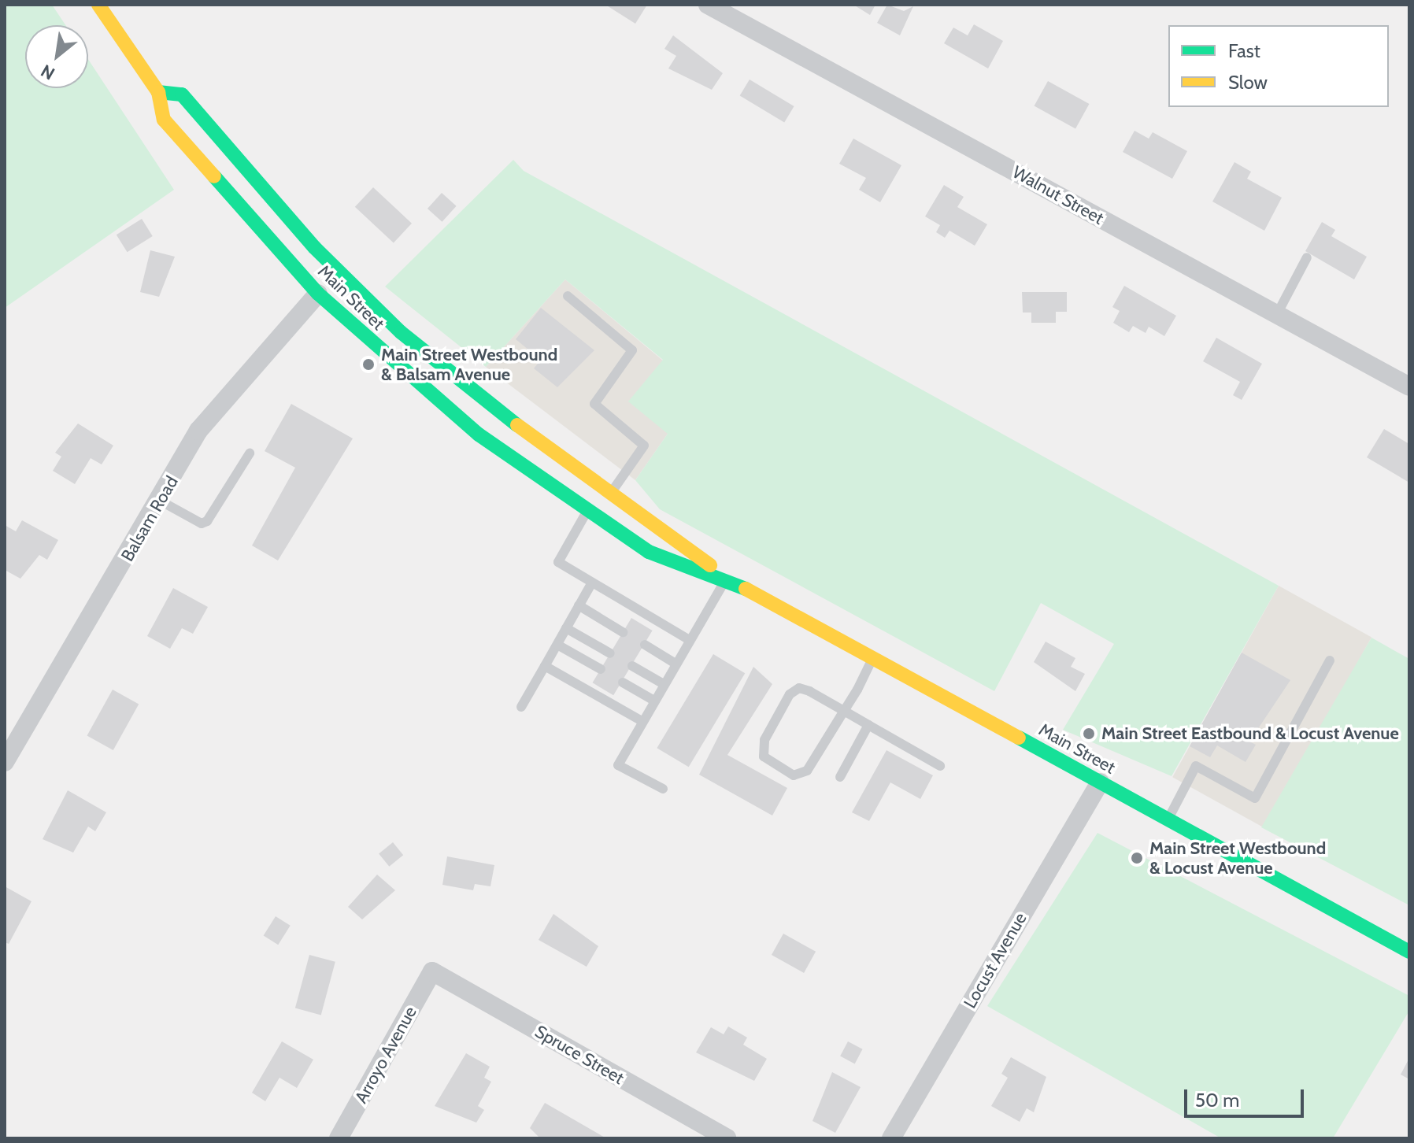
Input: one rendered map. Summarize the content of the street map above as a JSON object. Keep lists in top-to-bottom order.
{
  "streets": {
    "main road": ["Main Street"],
    "street": [
      "Walnut Street",
      "Balsam Road",
      "Locust Avenue",
      "Arroyo Avenue",
      "Spruce Street"
    ]
  },
  "crossings": [
    ["Main Street", "Balsam Road"],
    ["Main Street", "Locust Avenue"],
    ["Arroyo Avenue", "Spruce Street"]
  ],
  "places": ["Main Street Westbound & Balsam Avenue", "Main Street Eastbound & Locust Avenue", "Main Street Westbound & Locust Avenue"],
  "legend": ["Fast", "Slow"],
  "scale_bar": "50 m",
  "north": "bottom left"
}
